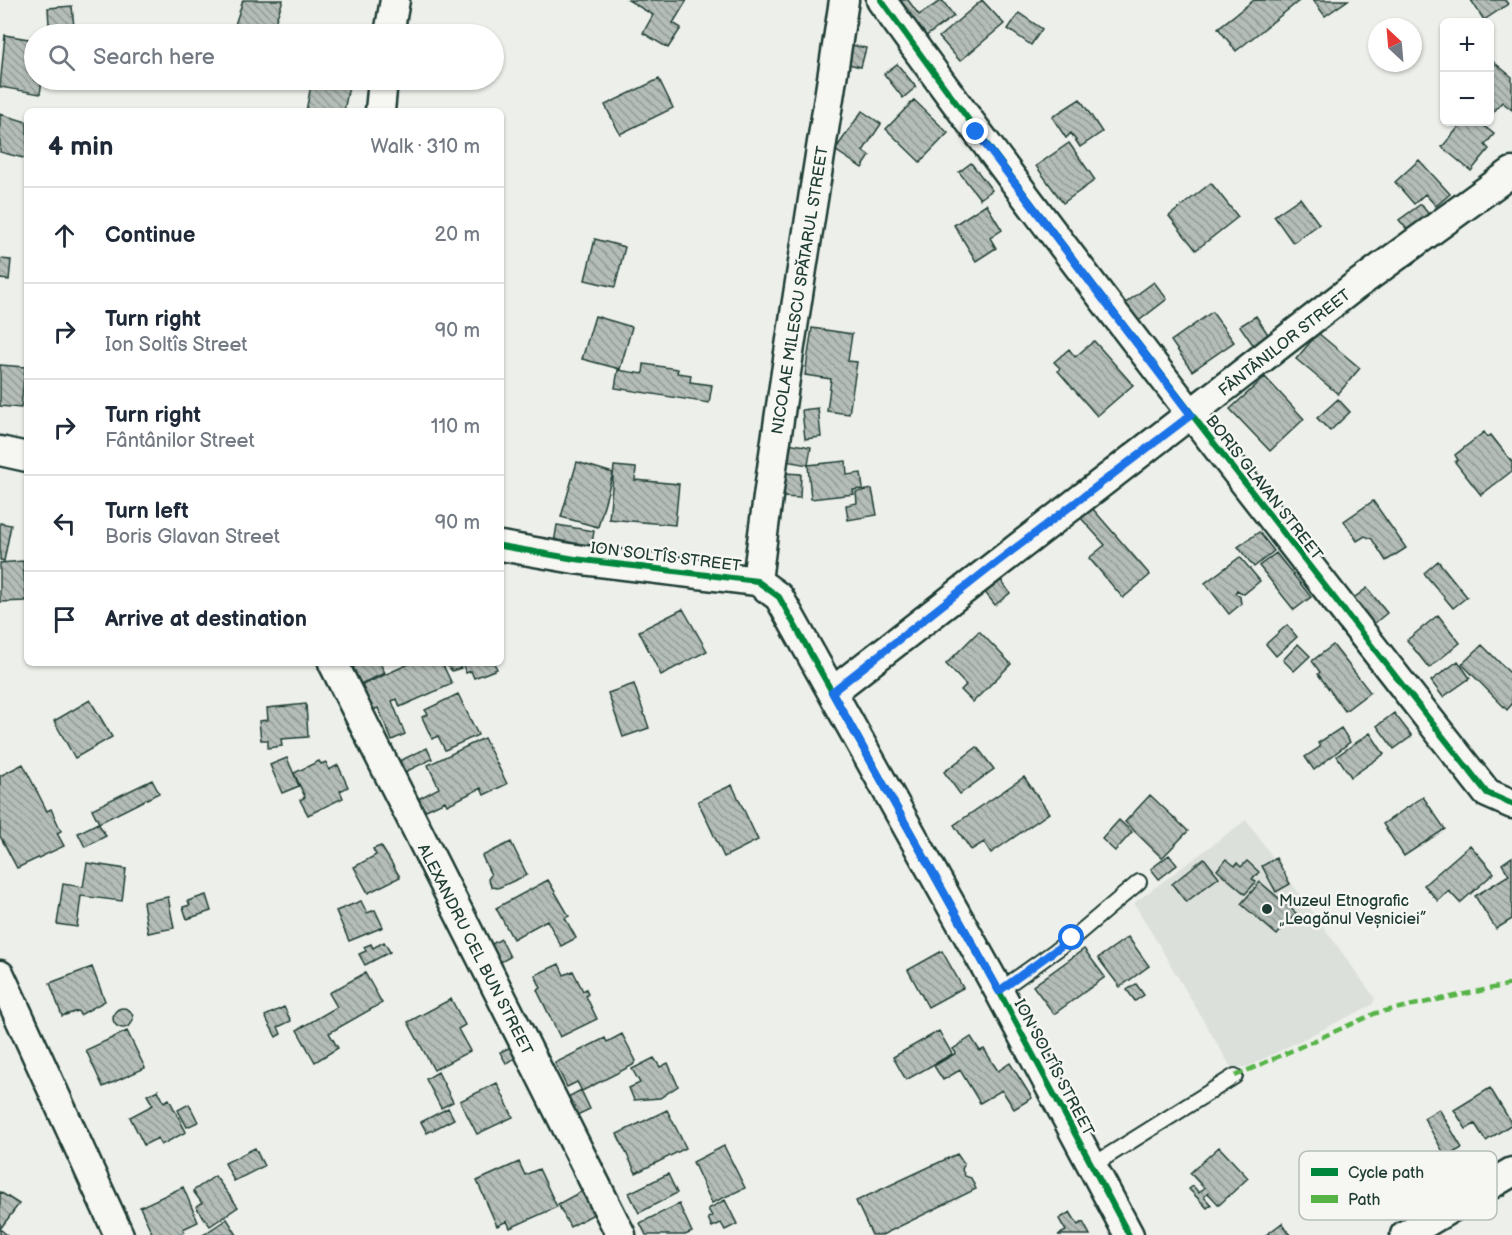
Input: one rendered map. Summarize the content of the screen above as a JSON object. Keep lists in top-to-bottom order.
{
  "streets": {
    "street": [
      "NICOLAE MILESCU SPĂTARUL STREET",
      "FÂNTÂNILOR STREET",
      "BORIS GLAVAN STREET",
      "ION SOLTÎS STREET",
      "ALEXANDRU CEL BUN STREET"
    ]
  },
  "crossings": [
    ["NICOLAE MILESCU SPĂTARUL STREET", "ION SOLTÎS STREET"],
    ["FÂNTÂNILOR STREET", "BORIS GLAVAN STREET"],
    ["FÂNTÂNILOR STREET", "ION SOLTÎS STREET"]
  ],
  "places": ["Muzeul Etnografic „Leagănul Veșniciei”"],
  "legend": ["Cycle path", "Path"],
  "north": "top left",
  "page": {
    "map_buttons": ["+", "−"],
    "search": "Search here",
    "heading": ["4 min", "Walk · 310 m"],
    "list": [
      ["Continue", "20 m"],
      ["Turn right", "Ion Soltîs Street", "90 m"],
      ["Turn right", "Fântânilor Street", "110 m"],
      ["Turn left", "Boris Glavan Street", "90 m"],
      "Arrive at destination"
    ]
  }
}
